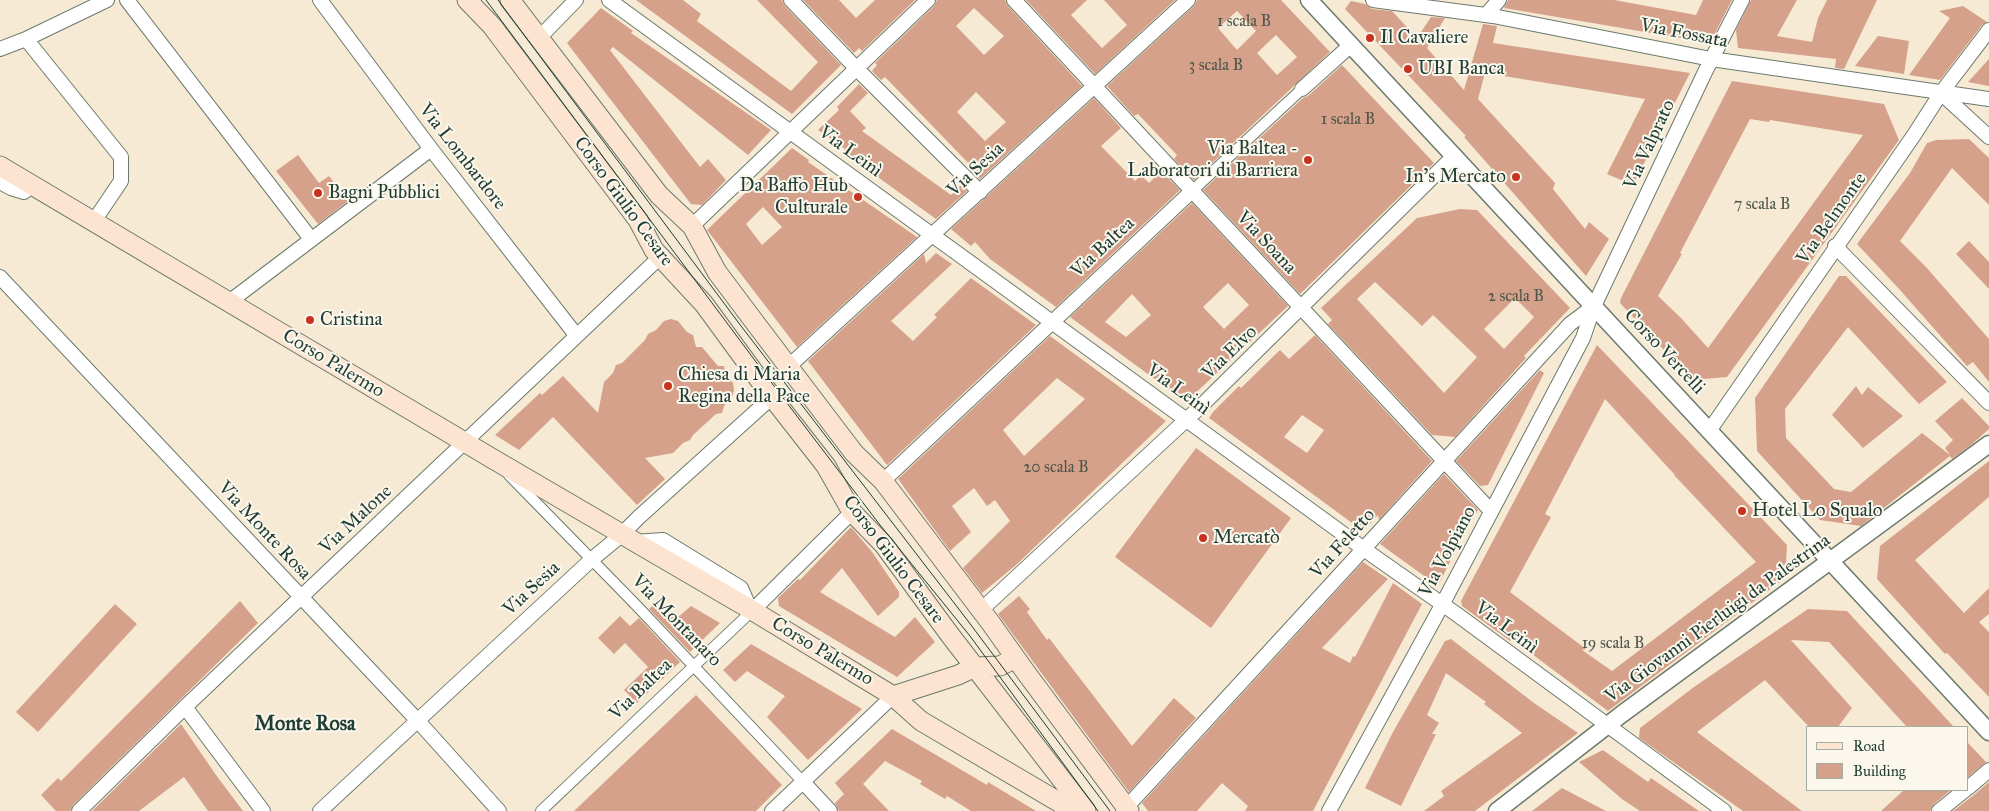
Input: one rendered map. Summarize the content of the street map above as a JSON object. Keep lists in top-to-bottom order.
{
  "streets": {
    "main road": ["Corso Giulio Cesare", "Corso Palermo"],
    "street": [
      "Via Fossata",
      "Via Valprato",
      "Via Leinì",
      "Via Lombardore",
      "Via Sesia",
      "Via Belmonte",
      "Via Soana",
      "Via Baltea",
      "Corso Vercelli",
      "Via Elvo",
      "Via Malone",
      "Via Monte Rosa",
      "Via Feletto",
      "Via Volpiano",
      "Via Giovanni Pierluigi da Palestrina",
      "Via Montanaro"
    ]
  },
  "crossings": [
    ["Via Fossata", "Via Valprato"],
    ["Via Fossata", "Via Belmonte"],
    ["Via Valprato", "Corso Vercelli"],
    ["Via Valprato", "Via Feletto"],
    ["Via Valprato", "Via Volpiano"],
    ["Via Leinì", "Via Sesia"],
    ["Via Leinì", "Via Baltea"],
    ["Via Leinì", "Via Elvo"],
    ["Via Leinì", "Via Feletto"],
    ["Via Leinì", "Via Volpiano"],
    ["Via Leinì", "Via Giovanni Pierluigi da Palestrina"],
    ["Via Lombardore", "Via Malone"],
    ["Via Sesia", "Corso Giulio Cesare"],
    ["Via Sesia", "Via Soana"],
    ["Via Sesia", "Corso Palermo"],
    ["Via Sesia", "Via Monte Rosa"],
    ["Via Sesia", "Via Montanaro"],
    ["Corso Giulio Cesare", "Via Baltea"],
    ["Corso Giulio Cesare", "Via Elvo"],
    ["Corso Giulio Cesare", "Via Malone"],
    ["Corso Giulio Cesare", "Via Feletto"],
    ["Via Belmonte", "Corso Vercelli"],
    ["Via Soana", "Via Baltea"],
    ["Via Soana", "Via Elvo"],
    ["Via Soana", "Via Feletto"],
    ["Via Soana", "Via Volpiano"],
    ["Via Baltea", "Corso Vercelli"],
    ["Via Baltea", "Corso Palermo"],
    ["Via Baltea", "Via Montanaro"],
    ["Corso Vercelli", "Via Elvo"],
    ["Corso Vercelli", "Via Feletto"],
    ["Corso Vercelli", "Via Volpiano"],
    ["Corso Vercelli", "Via Giovanni Pierluigi da Palestrina"],
    ["Corso Palermo", "Via Malone"],
    ["Corso Palermo", "Via Montanaro"],
    ["Via Malone", "Via Monte Rosa"],
    ["Via Feletto", "Via Volpiano"]
  ],
  "districts": ["Monte Rosa"],
  "places": [
    "Il Cavaliere",
    "UBI Banca",
    "Via Baltea - Laboratori di Barriera",
    "In's Mercato",
    "Bagni Pubblici",
    "Da Baffo Hub Culturale",
    "Cristina",
    "Chiesa di Maria Regina della Pace",
    "Hotel Lo Squalo",
    "Mercatò"
  ],
  "house_numbers": [
    "1 scala B",
    "3 scala B",
    "1 scala B",
    "7 scala B",
    "2 scala B",
    "20 scala B",
    "19 scala B"
  ],
  "legend": ["Road", "Building"]
}
